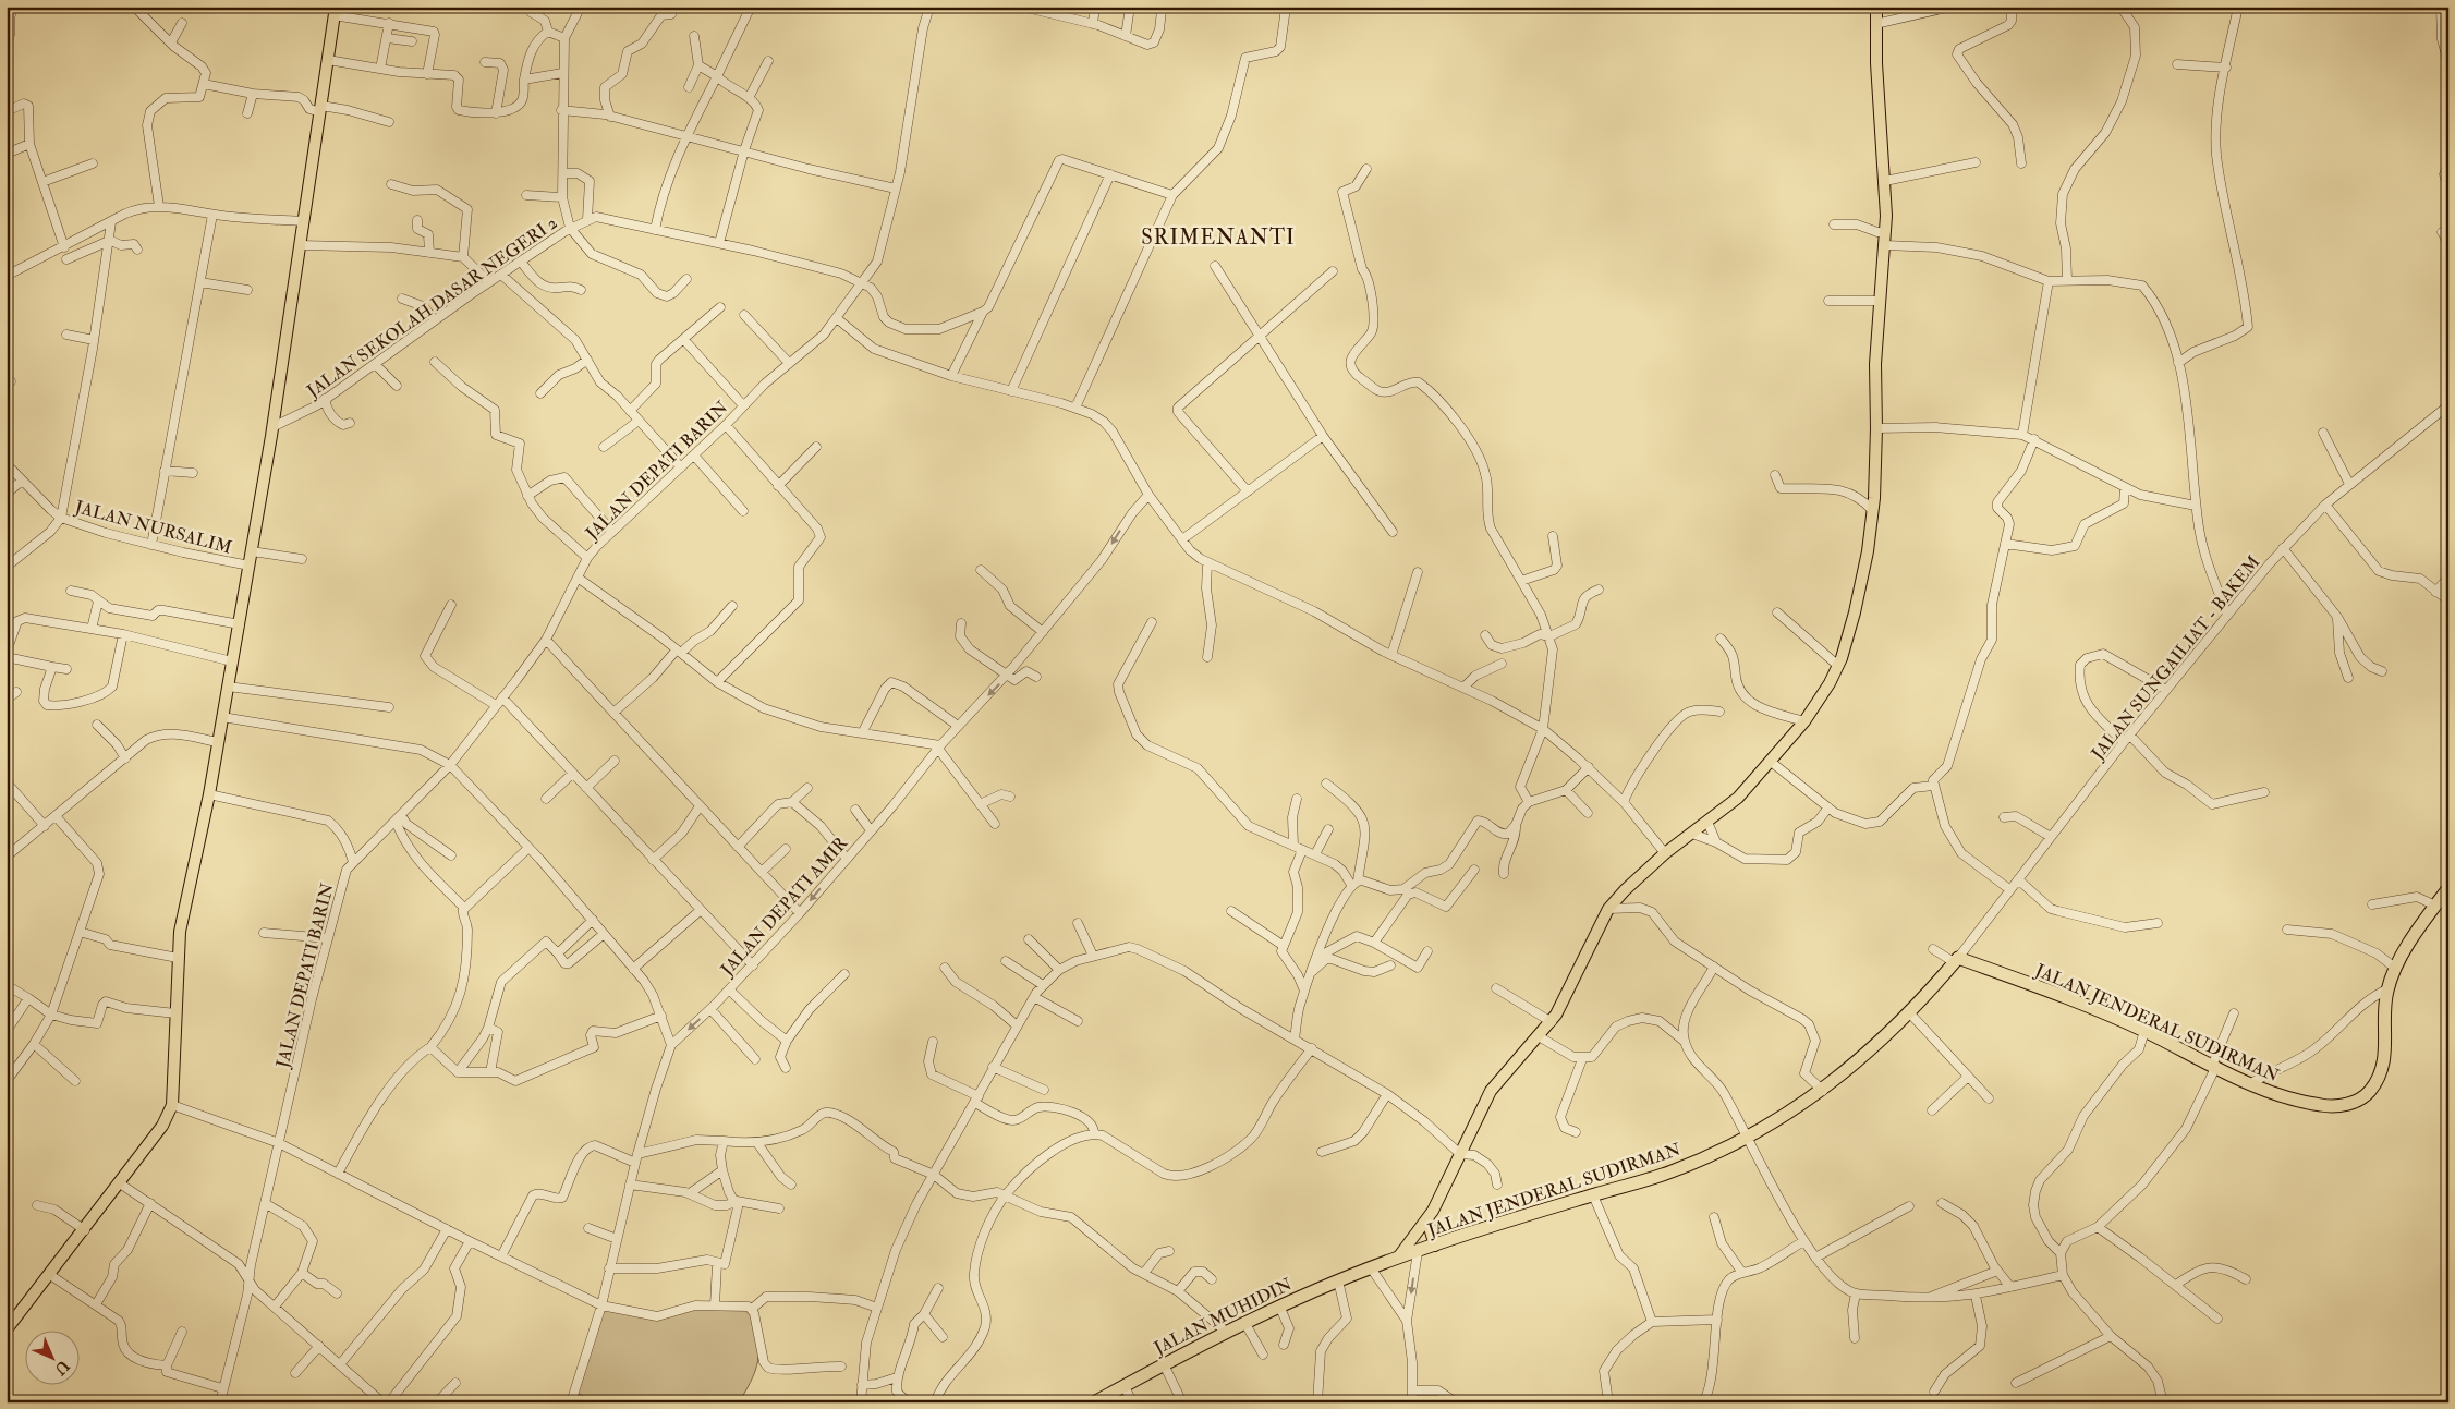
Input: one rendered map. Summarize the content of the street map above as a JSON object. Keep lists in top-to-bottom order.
{
  "streets": {
    "highway": ["JALAN JENDERAL SUDIRMAN", "JALAN MUHIDIN"],
    "street": [
      "JALAN SEKOLAH DASAR NEGERI 2",
      "JALAN DEPATI BARIN",
      "JALAN NURSALIM",
      "JALAN SUNGAILIAT - BAKEM",
      "JALAN DEPATI AMIR"
    ]
  },
  "crossings": [
    ["JALAN SUNGAILIAT - BAKEM", "JALAN JENDERAL SUDIRMAN"],
    ["JALAN JENDERAL SUDIRMAN", "JALAN MUHIDIN"]
  ],
  "districts": ["SRIMENANTI"],
  "north": "bottom right"
}
